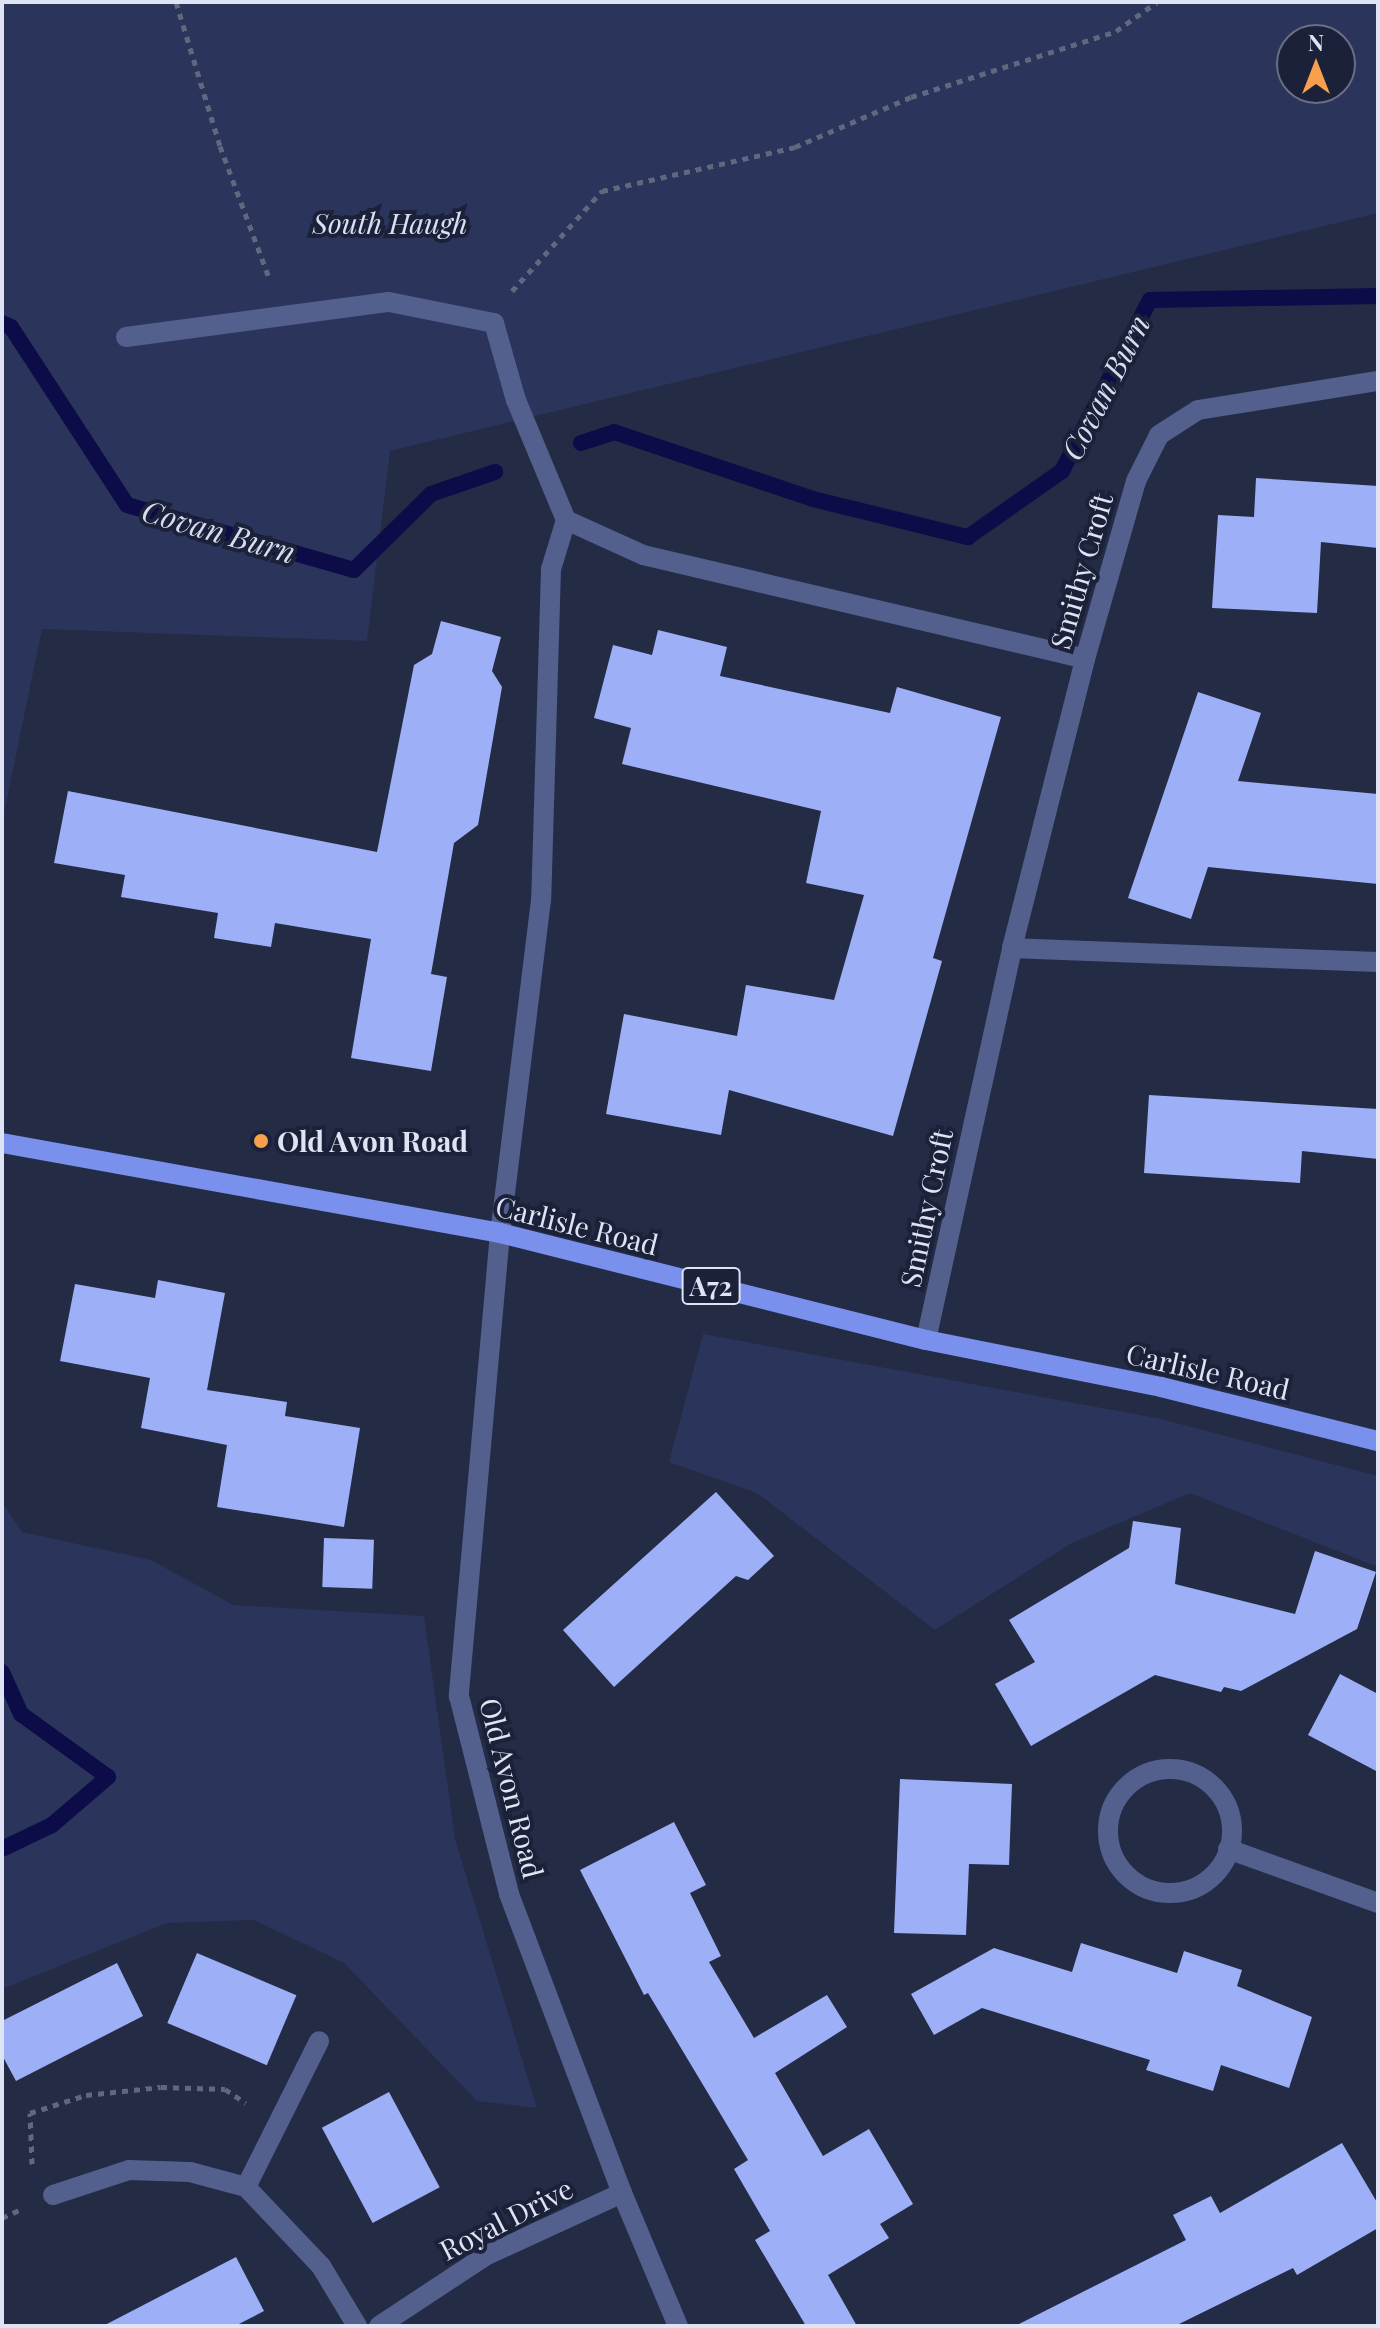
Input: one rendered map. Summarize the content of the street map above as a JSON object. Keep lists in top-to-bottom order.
{
  "streets": {
    "main road": ["Carlisle Road", "A72"],
    "street": ["Smithy Croft", "Old Avon Road", "Royal Drive"]
  },
  "crossings": [
    ["Smithy Croft", "Carlisle Road"],
    ["Carlisle Road", "Old Avon Road"],
    ["Old Avon Road", "Royal Drive"]
  ],
  "water": ["Covan Burn"],
  "parks": ["South Haugh"],
  "places": ["Old Avon Road"],
  "north": "top"
}
